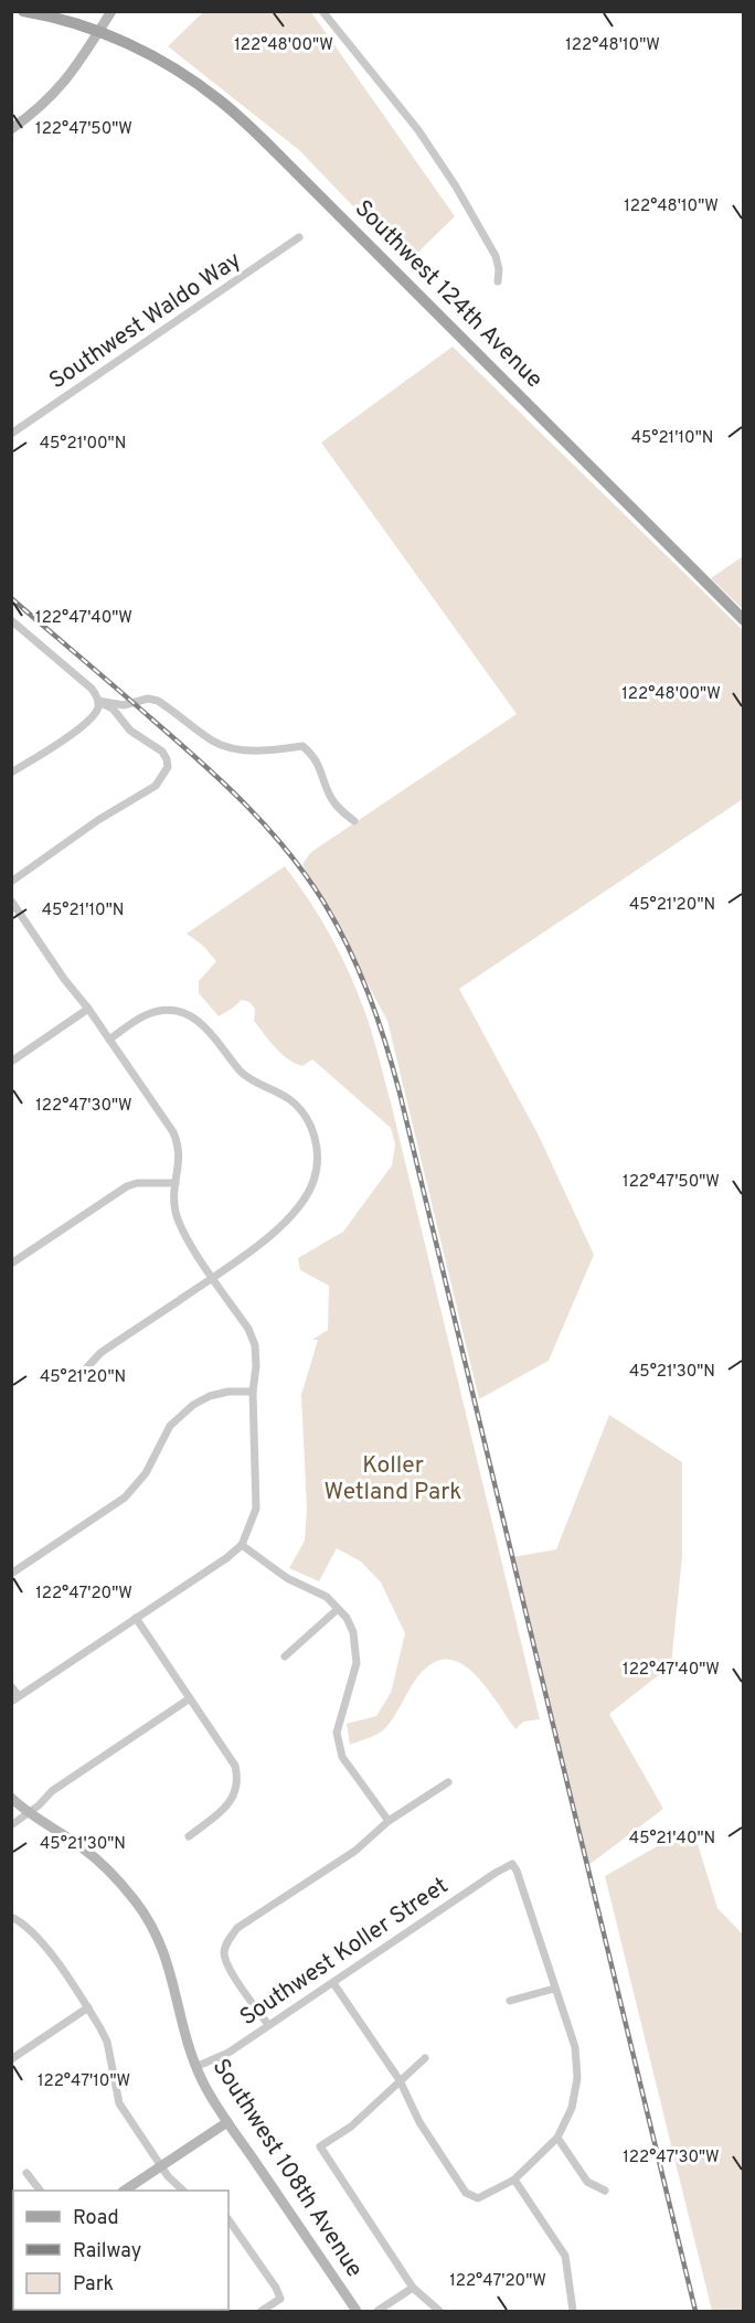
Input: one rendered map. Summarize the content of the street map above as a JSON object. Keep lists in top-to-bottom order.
{
  "streets": {
    "main road": ["Southwest 124th Avenue"],
    "street": ["Southwest Waldo Way", "Southwest Koller Street", "Southwest 108th Avenue"]
  },
  "crossings": [
    ["Southwest Koller Street", "Southwest 108th Avenue"]
  ],
  "parks": ["Koller Wetland Park"],
  "legend": ["Road", "Railway", "Park"],
  "coordinates": [
    "122°48'00\"W",
    "122°48'10\"W",
    "122°47'50\"W",
    "45°21'10\"N",
    "45°21'00\"N",
    "122°47'40\"W",
    "45°21'20\"N",
    "122°47'30\"W",
    "45°21'30\"N",
    "122°47'20\"W",
    "45°21'40\"N",
    "122°47'10\"W"
  ]
}
